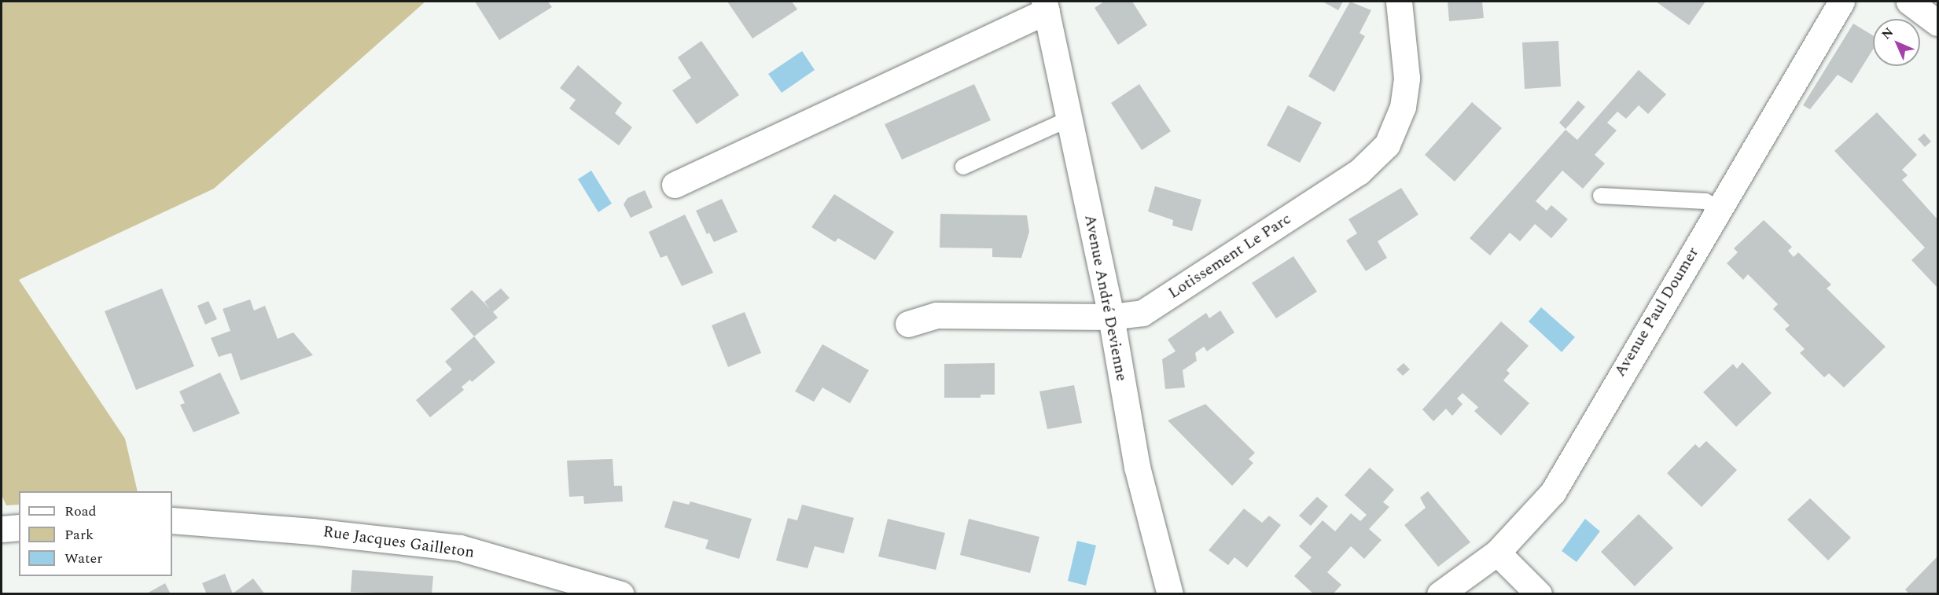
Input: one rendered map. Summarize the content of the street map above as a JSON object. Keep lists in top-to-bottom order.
{
  "streets": {
    "street": [
      "Lotissement Le Parc",
      "Avenue André Devienne",
      "Avenue Paul Doumer",
      "Rue Jacques Gailleton"
    ]
  },
  "crossings": [
    ["Lotissement Le Parc", "Avenue André Devienne"]
  ],
  "legend": ["Road", "Park", "Water"],
  "north": "top left"
}
